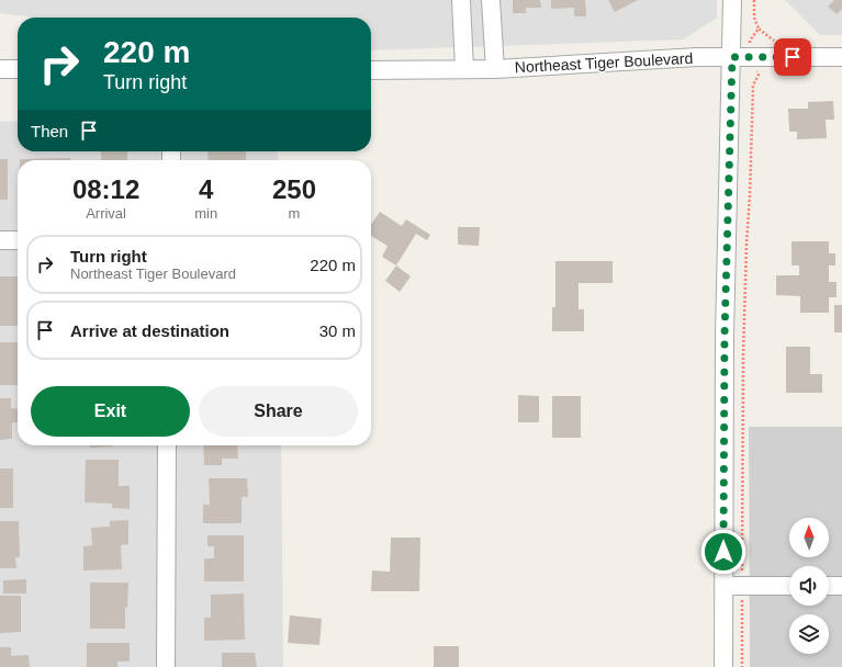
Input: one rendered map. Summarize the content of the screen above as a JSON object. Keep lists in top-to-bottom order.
{
  "streets": {
    "street": ["Northeast Tiger Boulevard"]
  },
  "north": "top",
  "page": {
    "turn": ["220 m", "Turn right"],
    "then": "Then",
    "eta": [
      "08:12",
      "Arrival",
      "4",
      "min",
      "250",
      "m"
    ],
    "list": [
      {
        "name": "Turn right",
        "note": "Northeast Tiger Boulevard",
        "value": "220 m"
      },
      {
        "name": "Arrive at destination",
        "value": "30 m"
      }
    ],
    "buttons": ["Exit", "Share"]
  }
}
